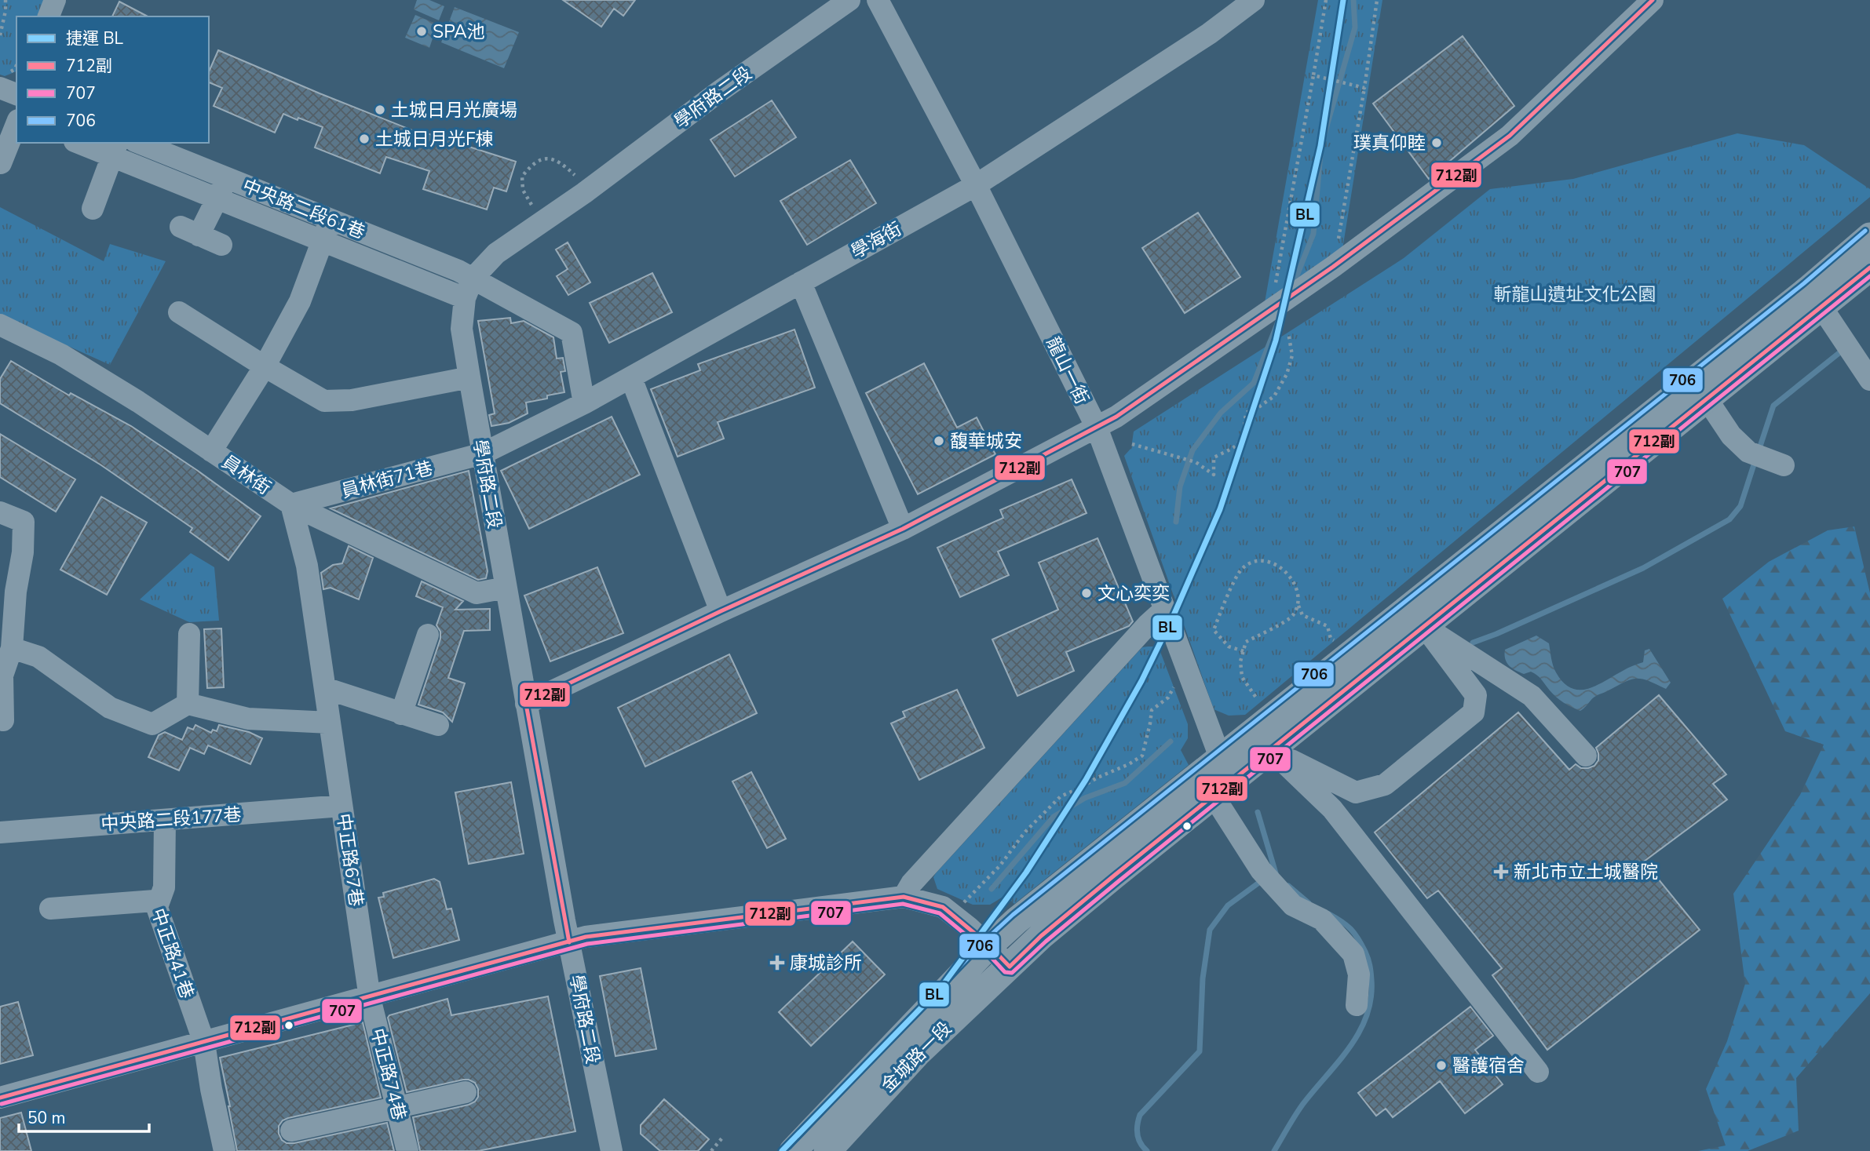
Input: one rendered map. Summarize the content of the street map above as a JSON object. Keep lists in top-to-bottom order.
{
  "streets": {
    "main road": ["金城路一段"],
    "street": [
      "學府路二段",
      "中央路二段61巷",
      "學海街",
      "龍山一街",
      "員林街",
      "員林街71巷",
      "中央路二段177巷",
      "中正路67巷",
      "中正路41巷",
      "中正路74巷"
    ]
  },
  "crossings": [
    ["學府路二段", "中央路二段61巷"],
    ["學府路二段", "學海街"],
    ["學府路二段", "員林街"],
    ["學府路二段", "員林街71巷"],
    ["學海街", "龍山一街"],
    ["學海街", "員林街71巷"],
    ["龍山一街", "金城路一段"],
    ["員林街", "員林街71巷"],
    ["員林街", "中正路67巷"],
    ["員林街71巷", "中正路67巷"],
    ["中央路二段177巷", "中正路67巷"],
    ["中正路67巷", "中正路74巷"]
  ],
  "parks": ["斬龍山遺址文化公園"],
  "places": {
    "other": [
      "SPA池",
      "土城日月光廣場",
      "土城日月光F棟",
      "璞真仰睦",
      "馥華城安",
      "文心奕奕",
      "醫護宿舍"
    ],
    "health": ["新北市立土城醫院", "康城診所"]
  },
  "lines": [
    "metro line BL",
    "transit line 712副",
    "transit line 706",
    "transit line 707"
  ],
  "legend": [
    "捷運 BL",
    "712副",
    "707",
    "706"
  ],
  "scale_bar": "50 m"
}
